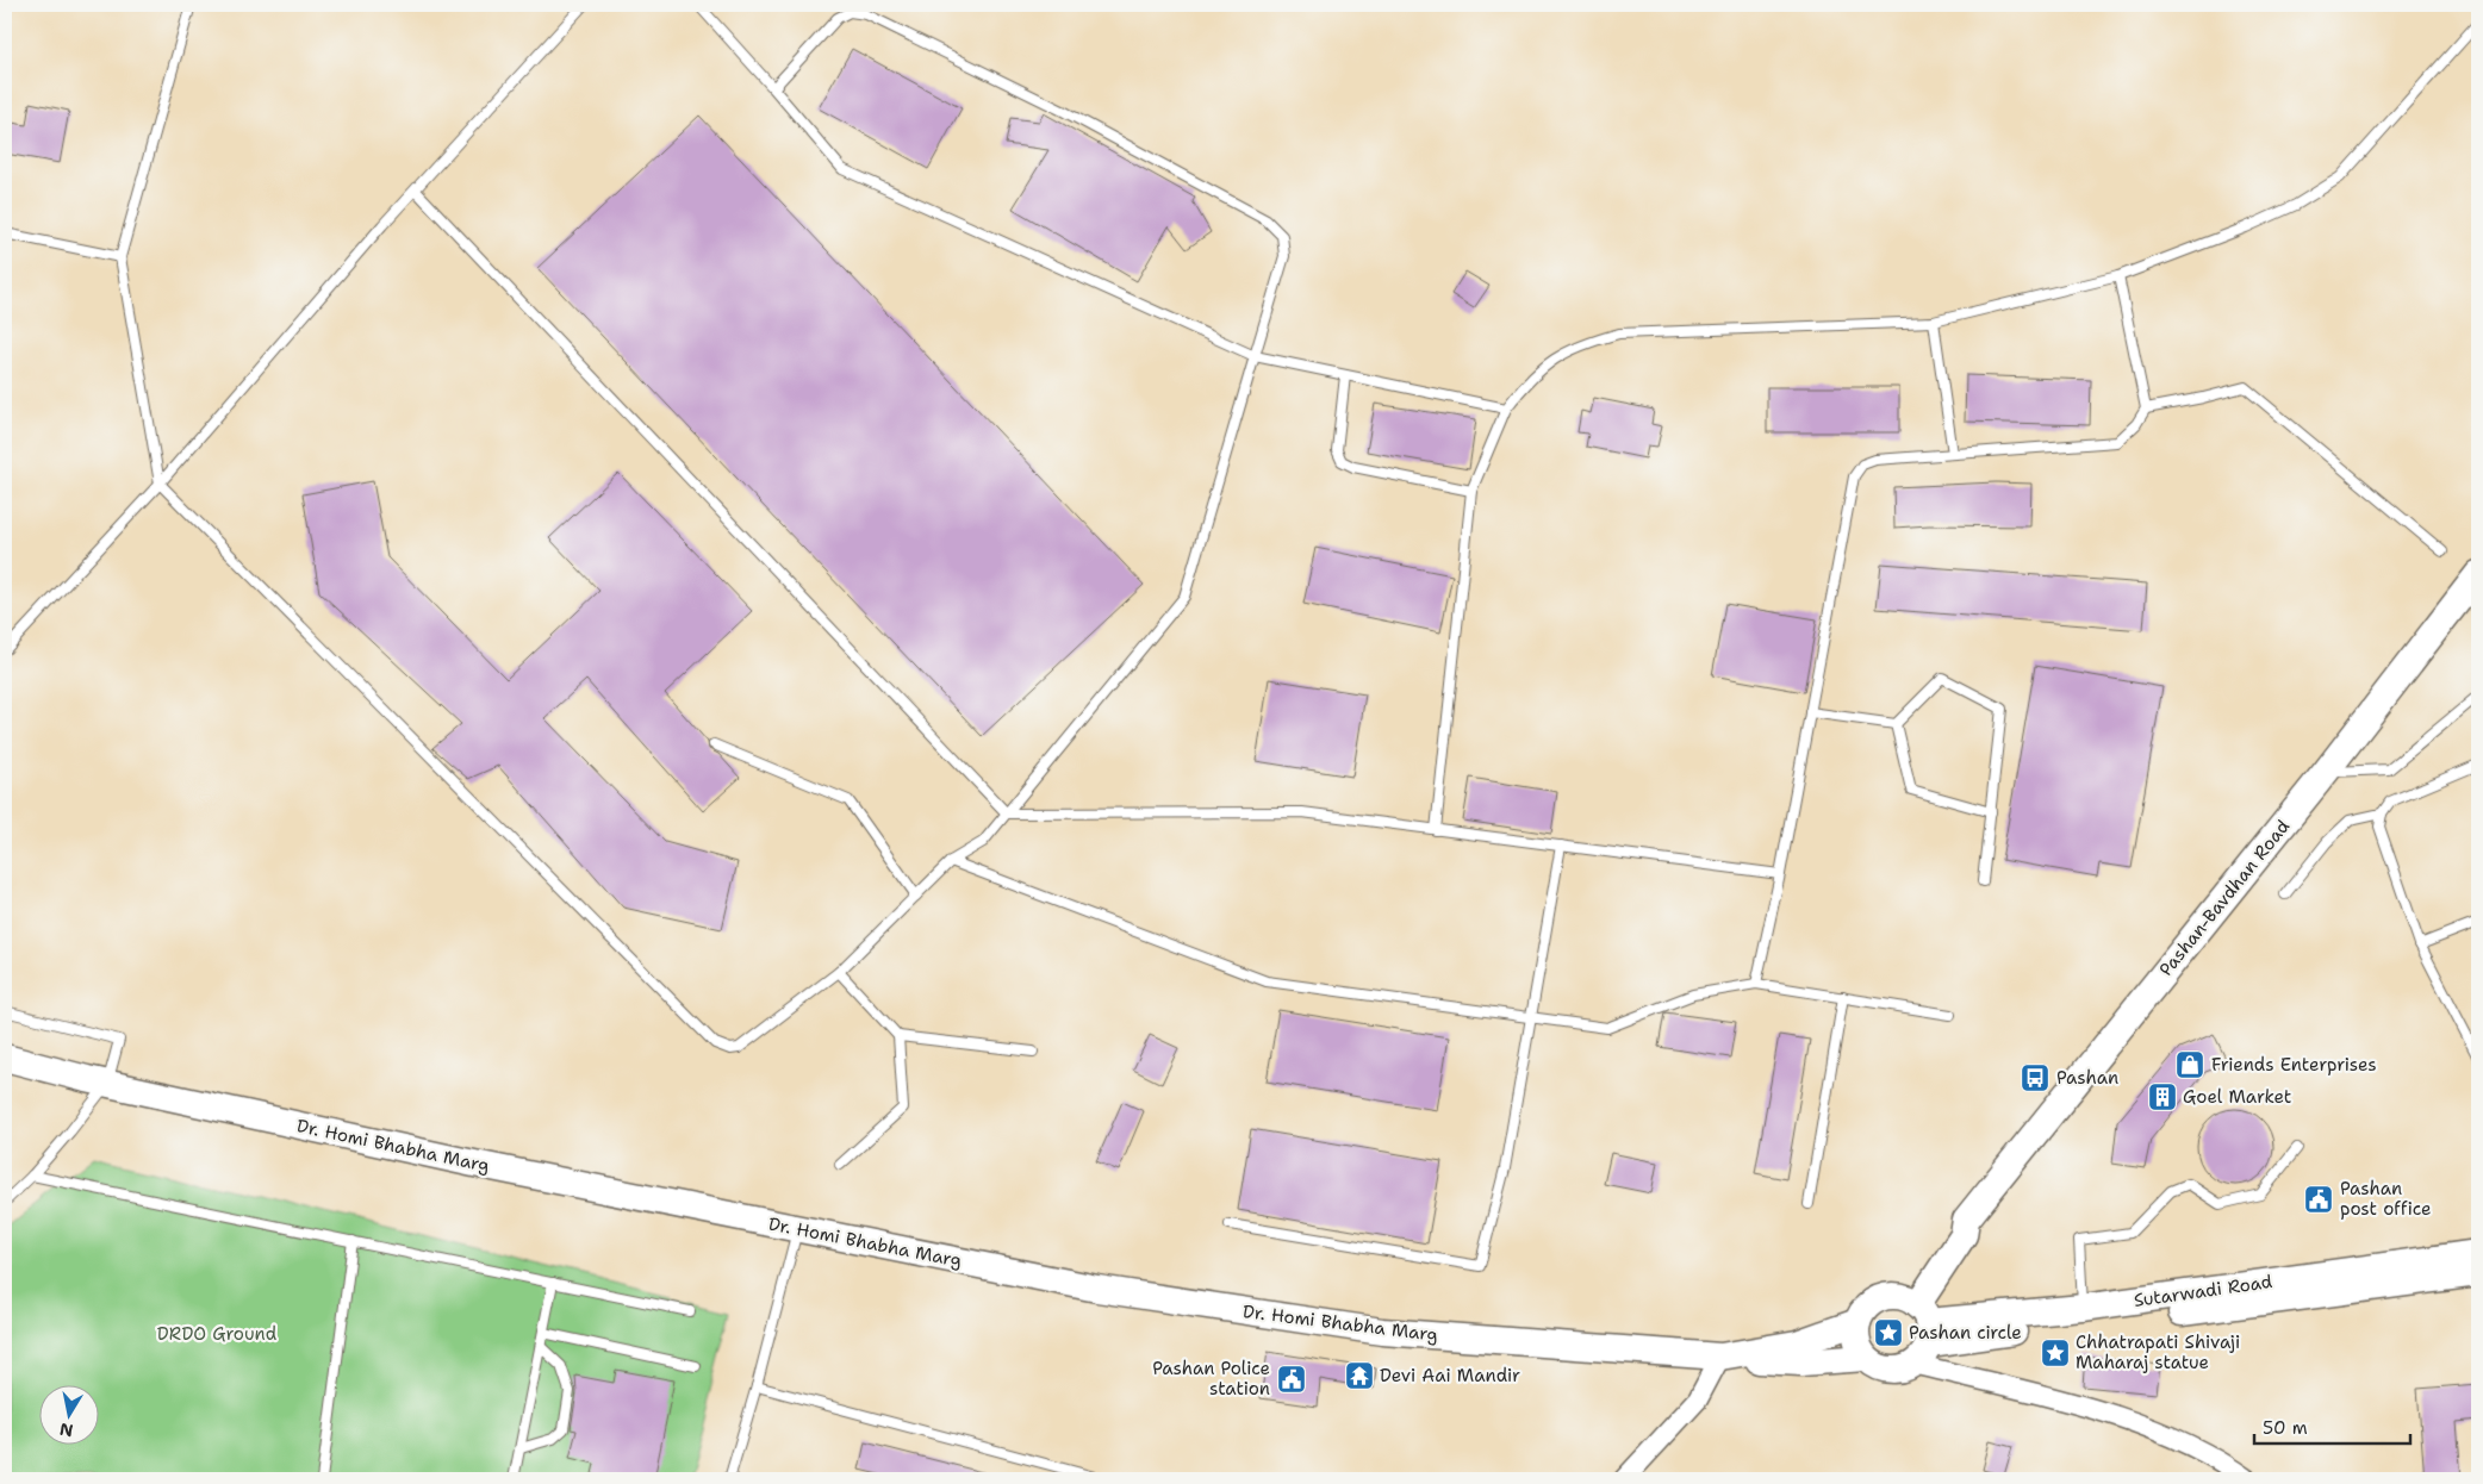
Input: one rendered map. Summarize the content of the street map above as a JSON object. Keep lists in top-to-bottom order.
{
  "streets": {
    "main road": ["Pashan-Bavdhan Road", "Dr. Homi Bhabha Marg", "Sutarwadi Road"]
  },
  "crossings": [
    ["Pashan-Bavdhan Road", "Dr. Homi Bhabha Marg"],
    ["Pashan-Bavdhan Road", "Sutarwadi Road"],
    ["Dr. Homi Bhabha Marg", "Sutarwadi Road"]
  ],
  "parks": ["DRDO Ground"],
  "places": {
    "shop": ["Friends Enterprises"],
    "bus stop": ["Pashan"],
    "building": ["Goel Market"],
    "public building": ["Pashan post office", "Pashan Police station"],
    "place": ["Pashan circle", "Chhatrapati Shivaji Maharaj statue"],
    "temple": ["Devi Aai Mandir"]
  },
  "scale_bar": "50 m",
  "north": "bottom"
}
